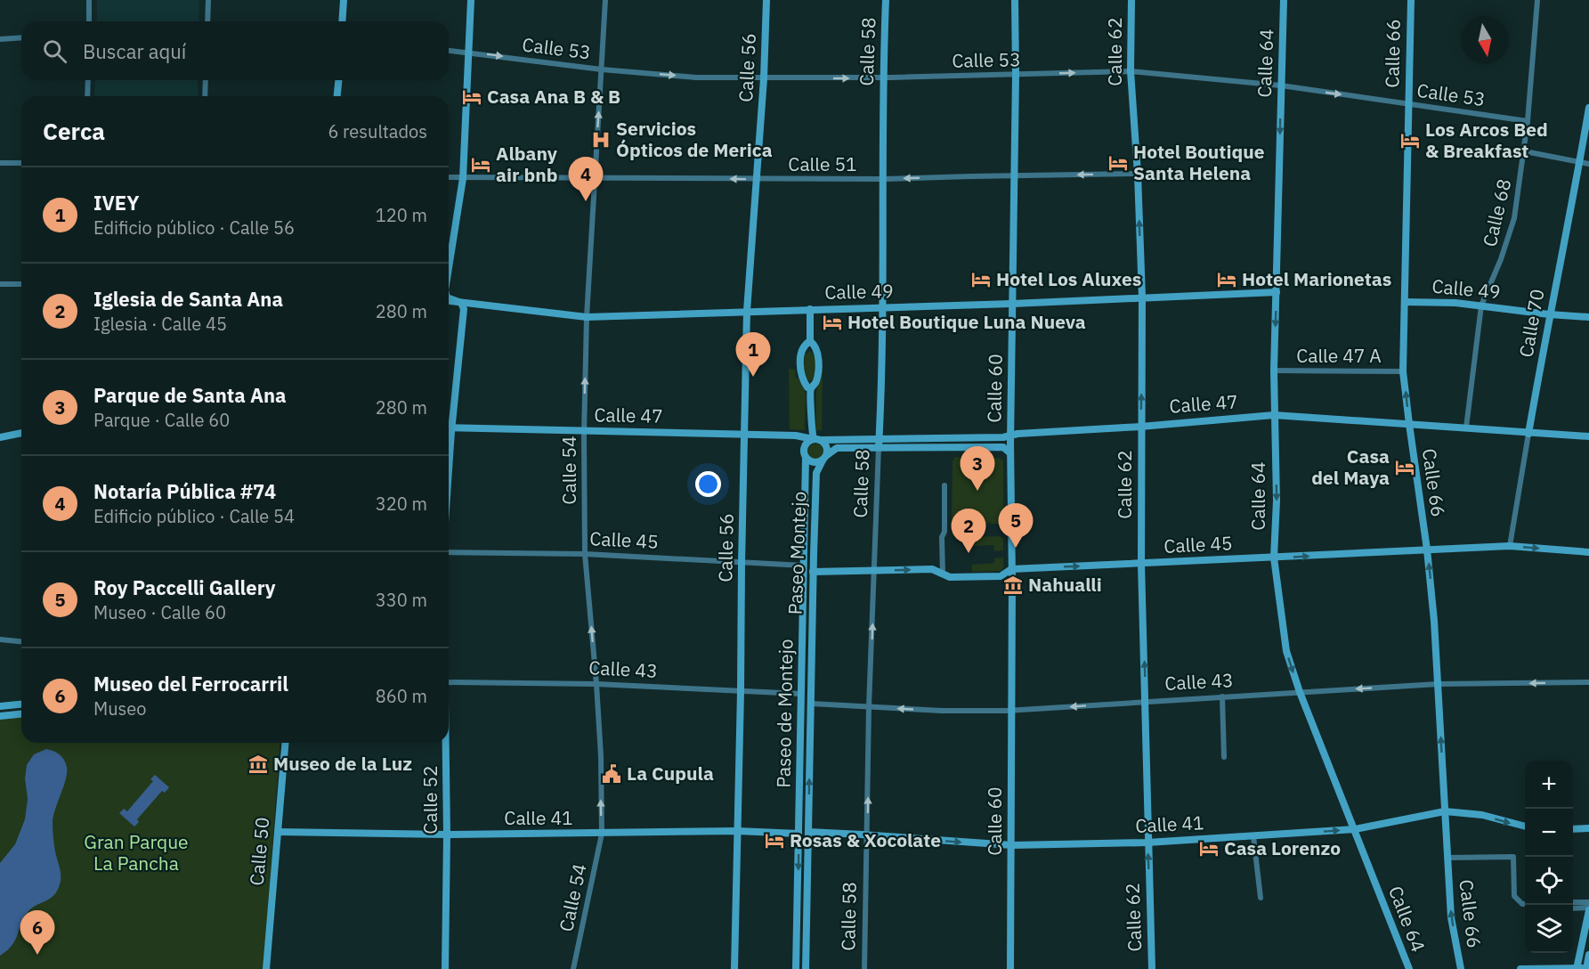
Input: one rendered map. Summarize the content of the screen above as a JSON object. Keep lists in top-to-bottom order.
{
  "streets": {
    "street": [
      "Calle 53",
      "Calle 58",
      "Calle 62",
      "Calle 66",
      "Calle 64",
      "Calle 56",
      "Calle 51",
      "Calle 68",
      "Calle 49",
      "Calle 70",
      "Calle 47 A",
      "Calle 60",
      "Calle 47",
      "Calle 54",
      "Calle 45",
      "Paseo Montejo",
      "Calle 43",
      "Paseo de Montejo",
      "Calle 52",
      "Calle 41",
      "Calle 50"
    ]
  },
  "crossings": [
    ["Calle 53", "Calle 58"],
    ["Calle 53", "Calle 62"],
    ["Calle 53", "Calle 66"],
    ["Calle 53", "Calle 64"],
    ["Calle 53", "Calle 56"],
    ["Calle 53", "Calle 68"],
    ["Calle 53", "Calle 60"],
    ["Calle 53", "Calle 54"],
    ["Calle 58", "Calle 51"],
    ["Calle 58", "Calle 49"],
    ["Calle 58", "Calle 47"],
    ["Calle 58", "Calle 45"],
    ["Calle 58", "Calle 43"],
    ["Calle 58", "Calle 41"],
    ["Calle 62", "Calle 51"],
    ["Calle 62", "Calle 49"],
    ["Calle 62", "Calle 47"],
    ["Calle 62", "Calle 45"],
    ["Calle 62", "Calle 43"],
    ["Calle 62", "Calle 41"],
    ["Calle 66", "Calle 49"],
    ["Calle 66", "Calle 47 A"],
    ["Calle 66", "Calle 47"],
    ["Calle 66", "Calle 45"],
    ["Calle 66", "Calle 43"],
    ["Calle 66", "Calle 41"],
    ["Calle 64", "Calle 49"],
    ["Calle 64", "Calle 47 A"],
    ["Calle 64", "Calle 47"],
    ["Calle 64", "Calle 45"],
    ["Calle 64", "Calle 43"],
    ["Calle 64", "Calle 41"],
    ["Calle 56", "Calle 51"],
    ["Calle 56", "Calle 49"],
    ["Calle 56", "Calle 47"],
    ["Calle 56", "Calle 45"],
    ["Calle 56", "Calle 43"],
    ["Calle 56", "Calle 41"],
    ["Calle 51", "Calle 60"],
    ["Calle 51", "Calle 54"],
    ["Calle 68", "Calle 49"],
    ["Calle 68", "Calle 47"],
    ["Calle 49", "Calle 70"],
    ["Calle 49", "Calle 60"],
    ["Calle 49", "Calle 54"],
    ["Calle 70", "Calle 47"],
    ["Calle 70", "Calle 45"],
    ["Calle 60", "Calle 47"],
    ["Calle 60", "Calle 45"],
    ["Calle 60", "Calle 43"],
    ["Calle 60", "Calle 41"],
    ["Calle 47", "Calle 54"],
    ["Calle 47", "Paseo Montejo"],
    ["Calle 47", "Paseo de Montejo"],
    ["Calle 54", "Calle 45"],
    ["Calle 54", "Calle 43"],
    ["Calle 54", "Calle 41"],
    ["Calle 45", "Paseo Montejo"],
    ["Calle 45", "Paseo de Montejo"],
    ["Paseo Montejo", "Calle 43"],
    ["Paseo Montejo", "Paseo de Montejo"],
    ["Paseo Montejo", "Calle 41"],
    ["Calle 43", "Paseo de Montejo"],
    ["Paseo de Montejo", "Calle 41"],
    ["Calle 52", "Calle 41"],
    ["Calle 41", "Calle 50"]
  ],
  "one_way": [
    "Calle 53",
    "Calle 62",
    "Calle 66",
    "Calle 64",
    "Calle 51",
    "Calle 54",
    "Calle 45",
    "Calle 43"
  ],
  "parks": ["Gran Parque La Pancha"],
  "places": {
    "hotel": [
      "Casa Ana B & B",
      "Los Arcos Bed & Breakfast",
      "Hotel Boutique Santa Helena",
      "Albany air bnb",
      "Hotel Los Aluxes",
      "Hotel Marionetas",
      "Hotel Boutique Luna Nueva",
      "Casa del Maya",
      "Rosas & Xocolate",
      "Casa Lorenzo"
    ],
    "hospital": ["Servicios Ópticos de Merica"],
    "museum": ["Nahualli", "Museo de la Luz"],
    "public building": ["La Cupula"]
  },
  "north": "bottom",
  "page": {
    "search": "Buscar aquí",
    "heading": ["Cerca", "6 resultados"],
    "pins": [
      "4",
      "1",
      "3",
      "5",
      "2",
      "6"
    ],
    "list": [
      {
        "mark": "1",
        "name": "IVEY",
        "note": "Edificio público · Calle 56",
        "value": "120 m"
      },
      {
        "mark": "2",
        "name": "Iglesia de Santa Ana",
        "note": "Iglesia · Calle 45",
        "value": "280 m"
      },
      {
        "mark": "3",
        "name": "Parque de Santa Ana",
        "note": "Parque · Calle 60",
        "value": "280 m"
      },
      {
        "mark": "4",
        "name": "Notaría Pública #74",
        "note": "Edificio público · Calle 54",
        "value": "320 m"
      },
      {
        "mark": "5",
        "name": "Roy Paccelli Gallery",
        "note": "Museo · Calle 60",
        "value": "330 m"
      },
      {
        "mark": "6",
        "name": "Museo del Ferrocarril",
        "note": "Museo",
        "value": "860 m"
      }
    ],
    "map_buttons": ["+", "−"]
  }
}
